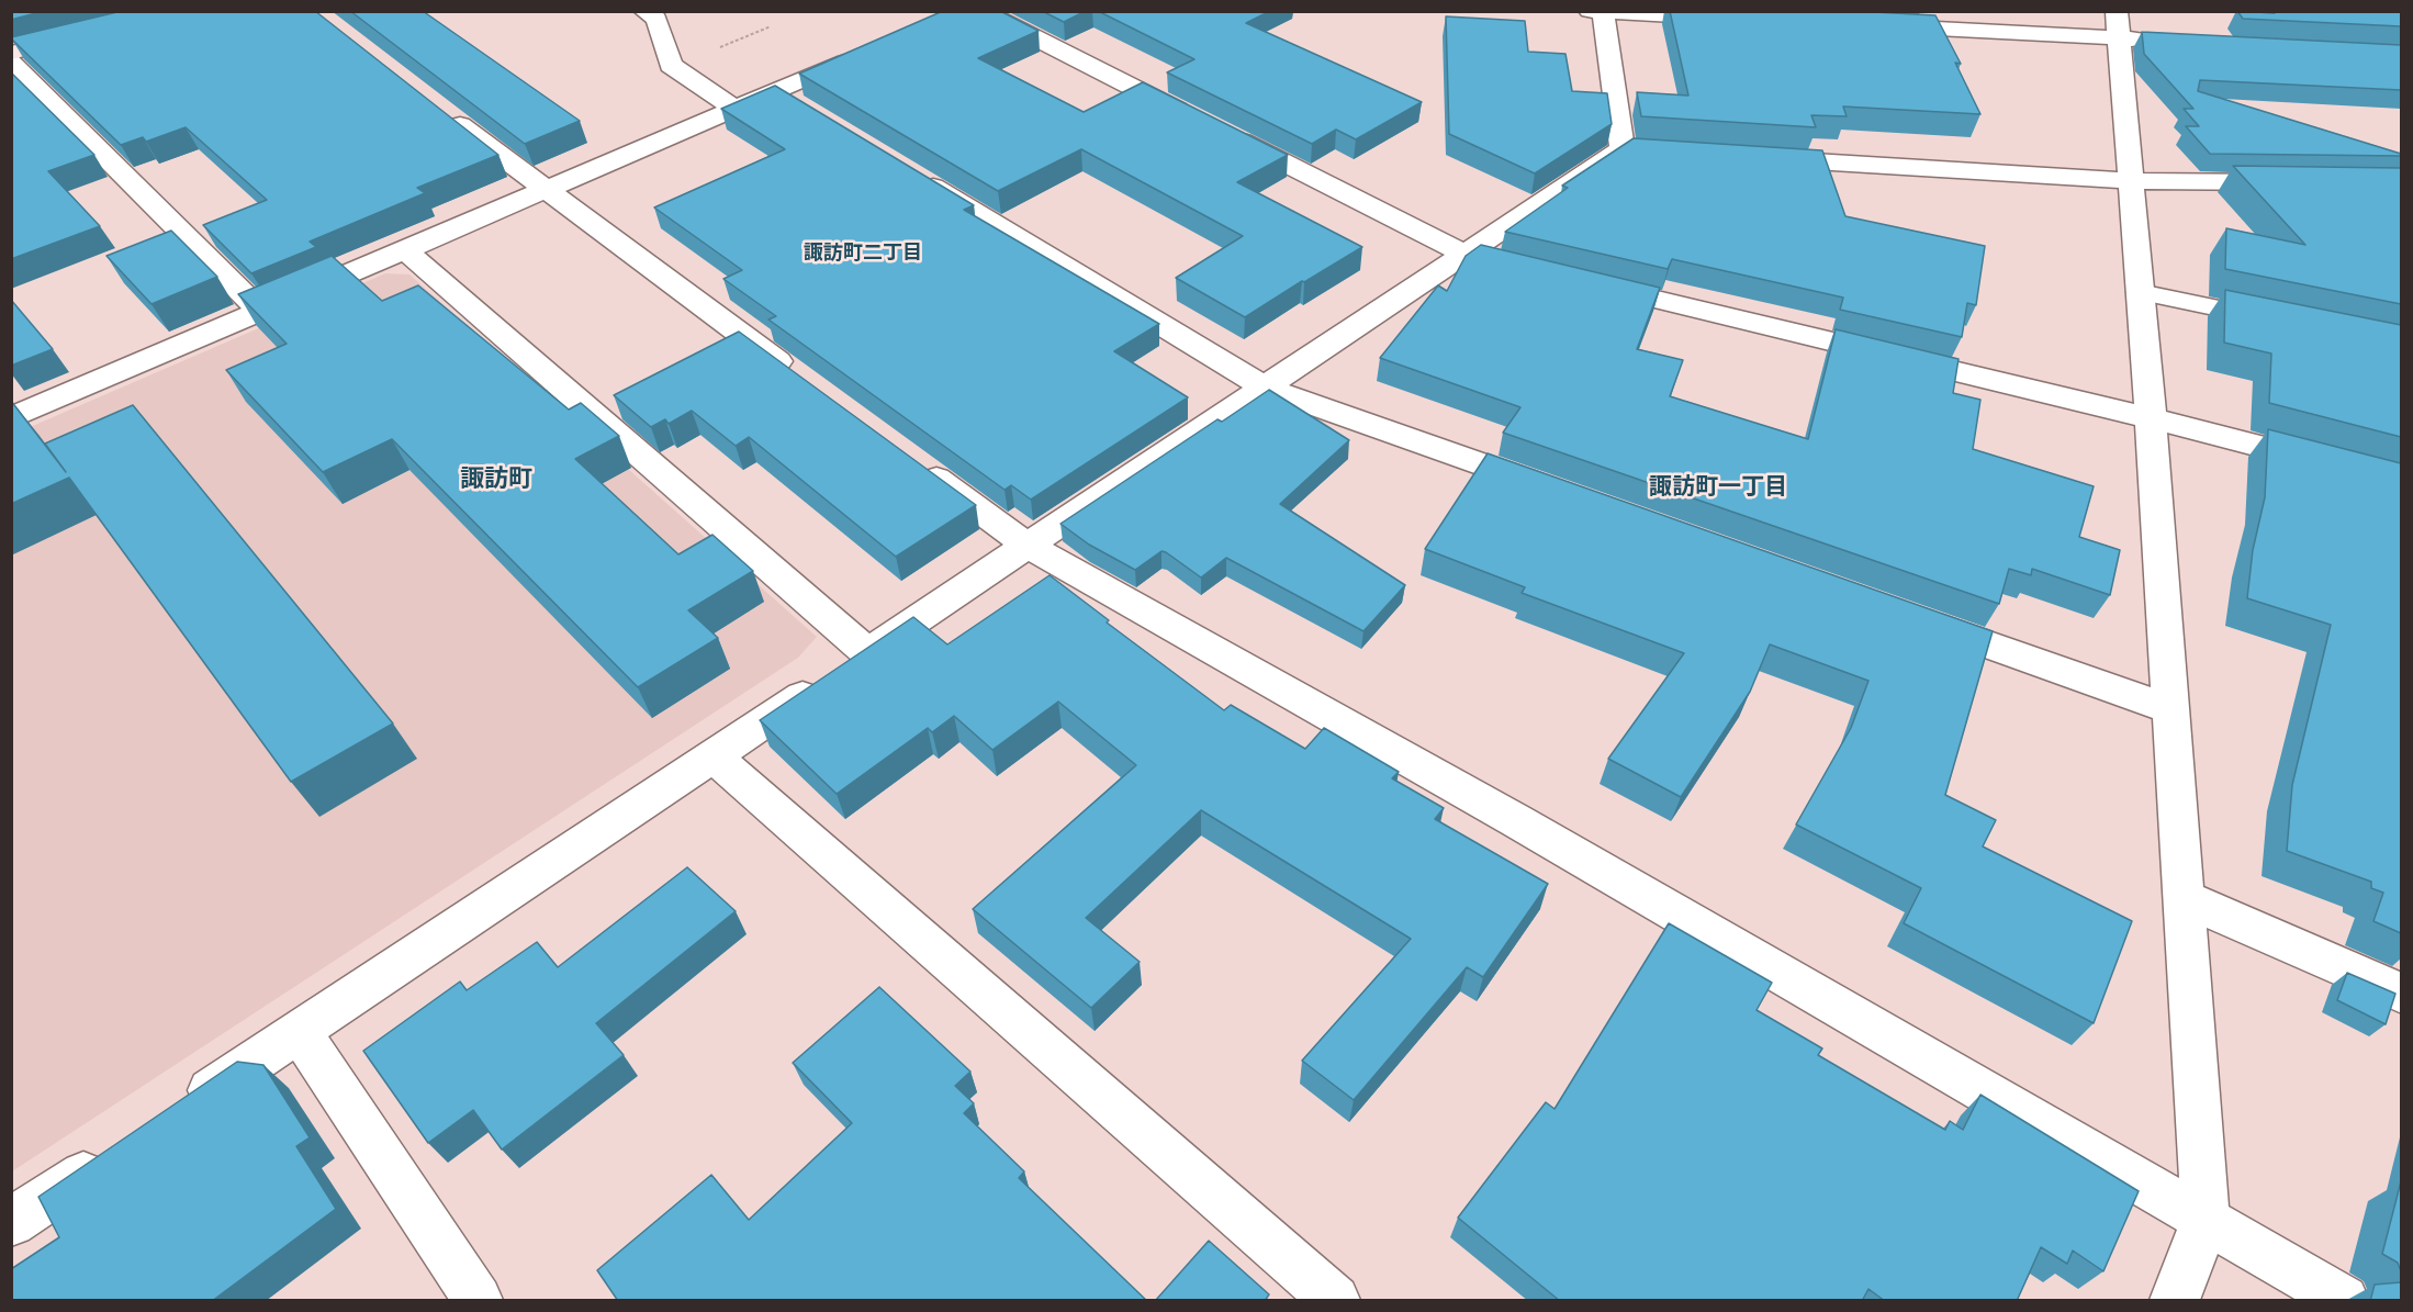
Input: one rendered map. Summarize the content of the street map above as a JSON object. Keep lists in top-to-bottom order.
{
  "districts": ["諏訪町二丁目", "諏訪町", "諏訪町一丁目"]
}
